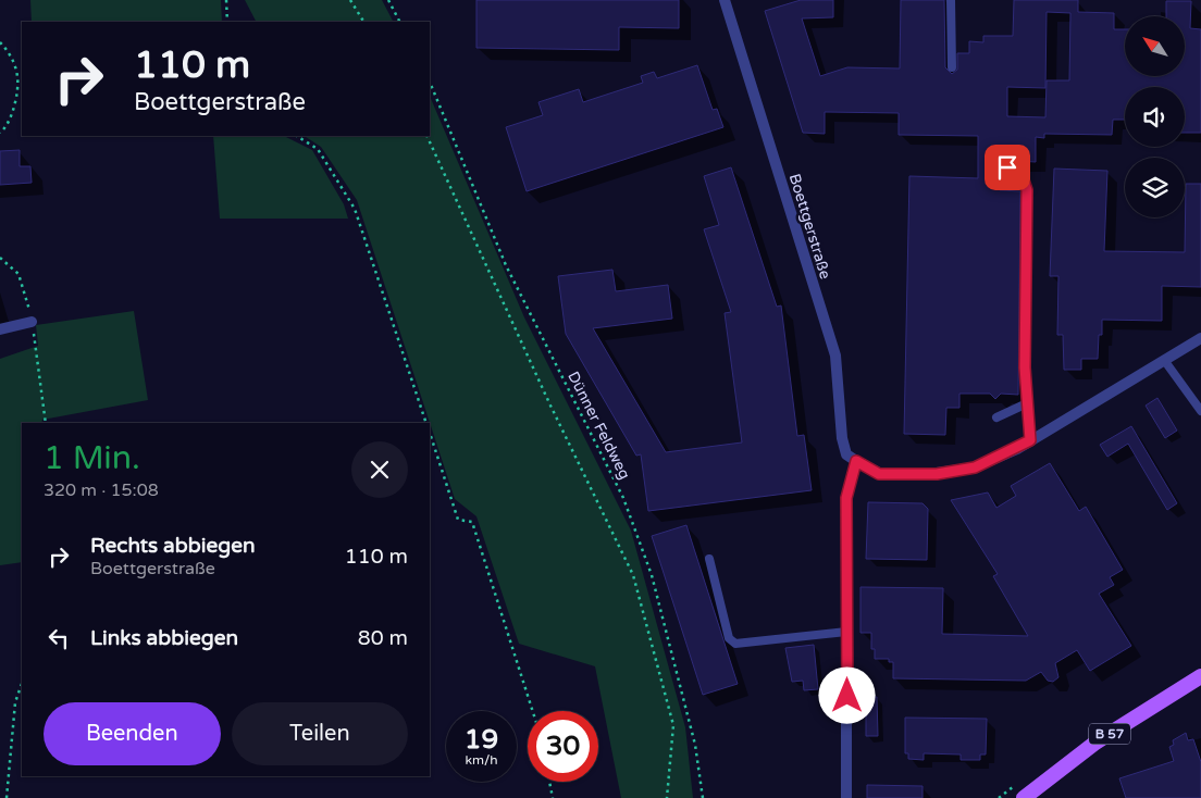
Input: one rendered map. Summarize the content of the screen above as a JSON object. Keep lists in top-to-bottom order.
{
  "streets": {
    "main road": ["B 57"],
    "street": ["Boettgerstraße"],
    "path": ["Dünner Feldweg"]
  },
  "north": "top left",
  "page": {
    "turn": ["110 m", "Boettgerstraße"],
    "heading": ["1 Min.", "320 m · 15:08"],
    "list": [
      {
        "name": "Rechts abbiegen",
        "note": "Boettgerstraße",
        "value": "110 m"
      },
      {
        "name": "Links abbiegen",
        "value": "80 m"
      }
    ],
    "buttons": ["Beenden", "Teilen"],
    "speed": "19 km/h",
    "limit": "30"
  }
}
